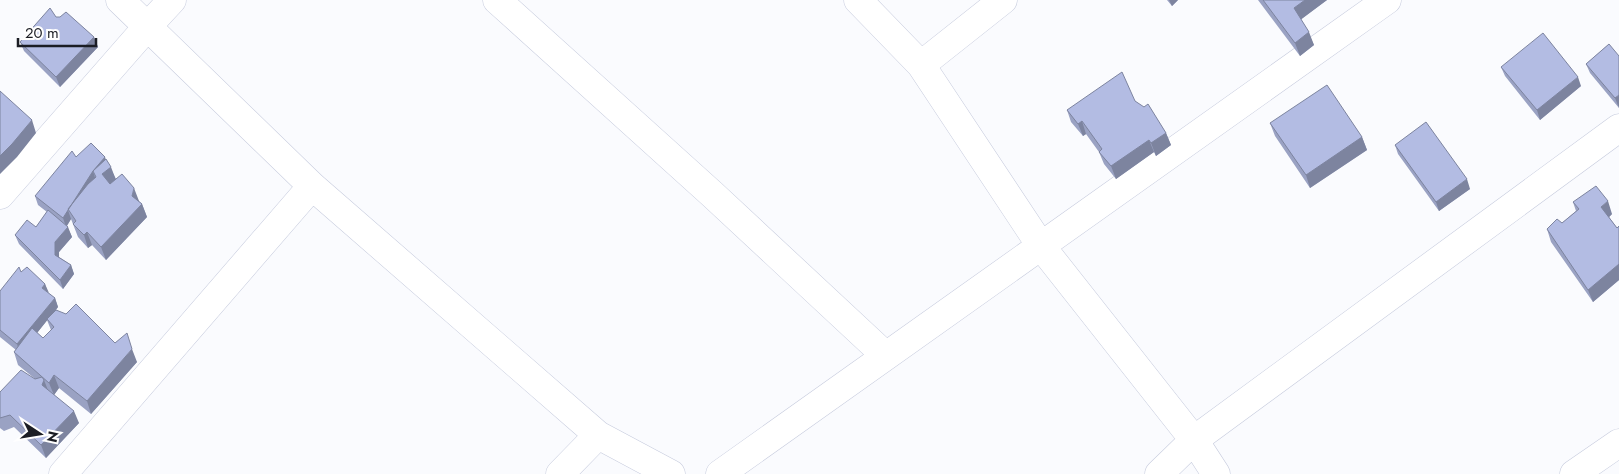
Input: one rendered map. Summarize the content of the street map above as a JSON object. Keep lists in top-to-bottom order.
{
  "scale_bar": "20 m",
  "north": "right"
}
